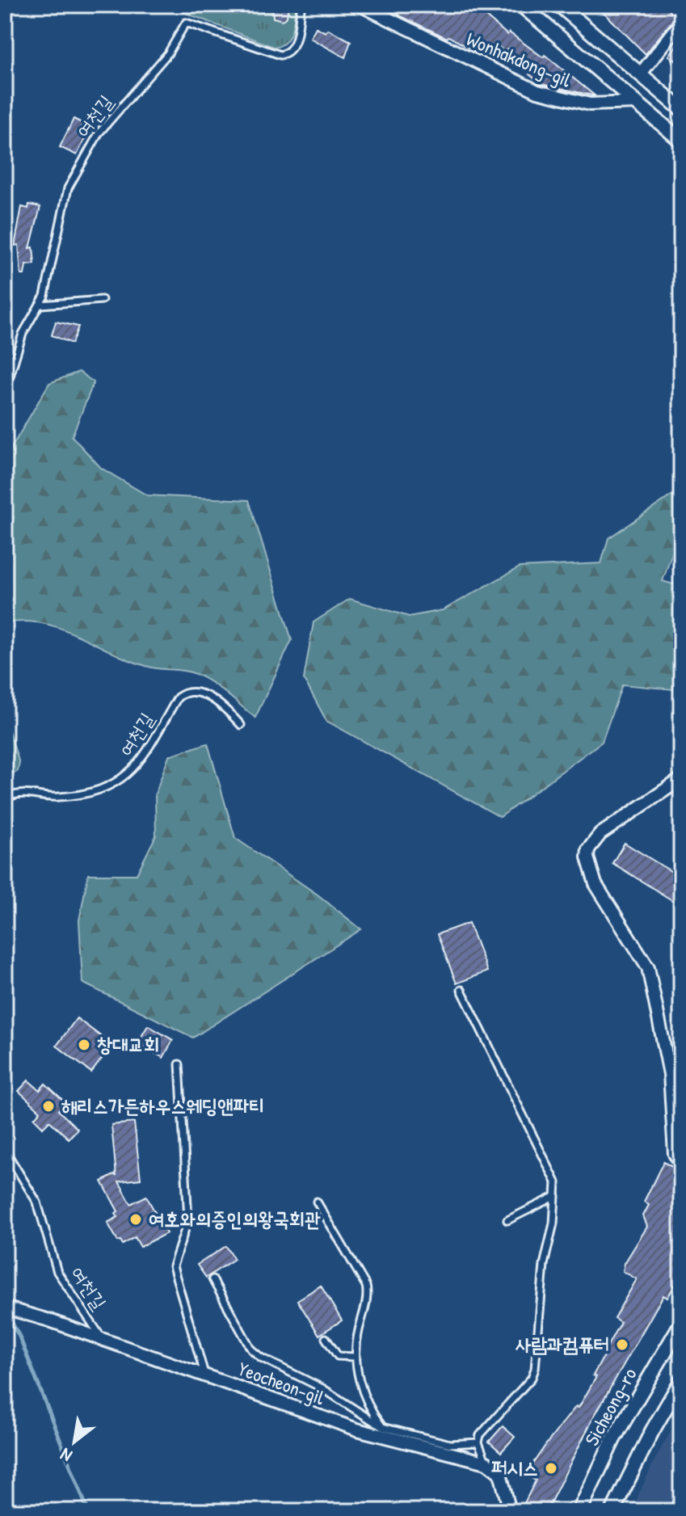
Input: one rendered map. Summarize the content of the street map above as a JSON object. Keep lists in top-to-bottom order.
{
  "streets": {
    "street": ["Wonhakdong-gil", "Yeocheon-gil", "Sicheong-ro"],
    "lane": ["여천길"]
  },
  "crossings": [
    ["여천길", "Yeocheon-gil"]
  ],
  "places": [
    "창대교회",
    "해리스가든하우스웨딩앤파티",
    "여호와의증인의왕국회관",
    "사람과컴퓨터",
    "퍼시스"
  ],
  "north": "bottom left"
}
